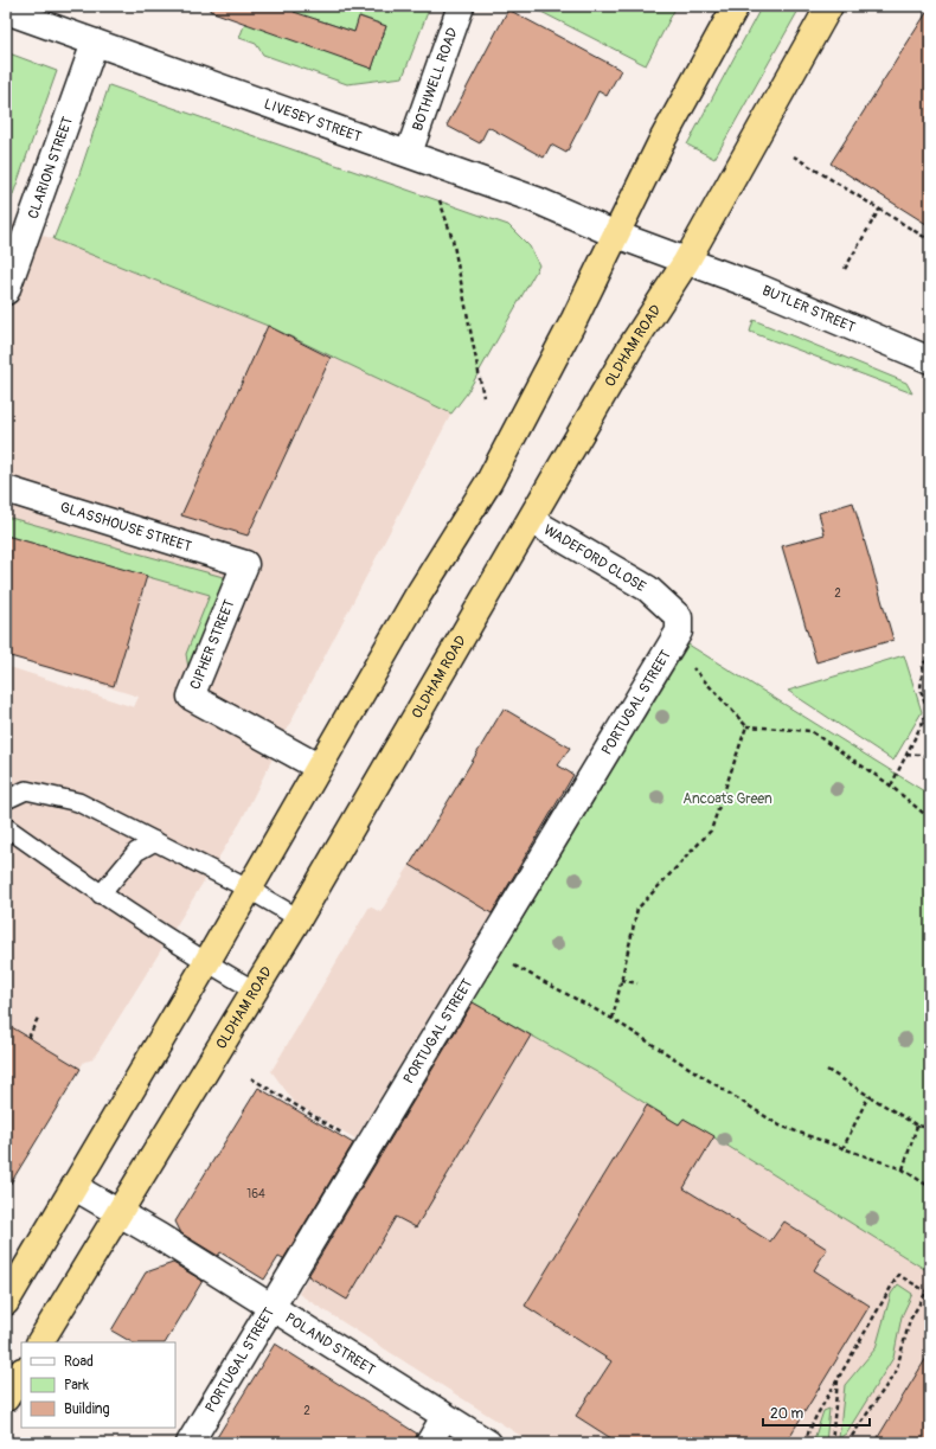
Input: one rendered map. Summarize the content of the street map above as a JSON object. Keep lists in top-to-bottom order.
{
  "streets": {
    "highway": ["OLDHAM ROAD"],
    "street": [
      "BOTHWELL ROAD",
      "LIVESEY STREET",
      "CLARION STREET",
      "BUTLER STREET",
      "GLASSHOUSE STREET",
      "WADEFORD CLOSE",
      "CIPHER STREET",
      "PORTUGAL STREET",
      "POLAND STREET"
    ]
  },
  "crossings": [
    ["BOTHWELL ROAD", "LIVESEY STREET"],
    ["LIVESEY STREET", "CLARION STREET"],
    ["LIVESEY STREET", "BUTLER STREET"],
    ["BUTLER STREET", "OLDHAM ROAD"],
    ["OLDHAM ROAD", "WADEFORD CLOSE"],
    ["OLDHAM ROAD", "POLAND STREET"],
    ["GLASSHOUSE STREET", "CIPHER STREET"],
    ["WADEFORD CLOSE", "PORTUGAL STREET"],
    ["PORTUGAL STREET", "POLAND STREET"]
  ],
  "parks": ["Ancoats Green"],
  "house_numbers": ["2", "164", "2"],
  "legend": ["Road", "Park", "Building"],
  "scale_bar": "20 m"
}
